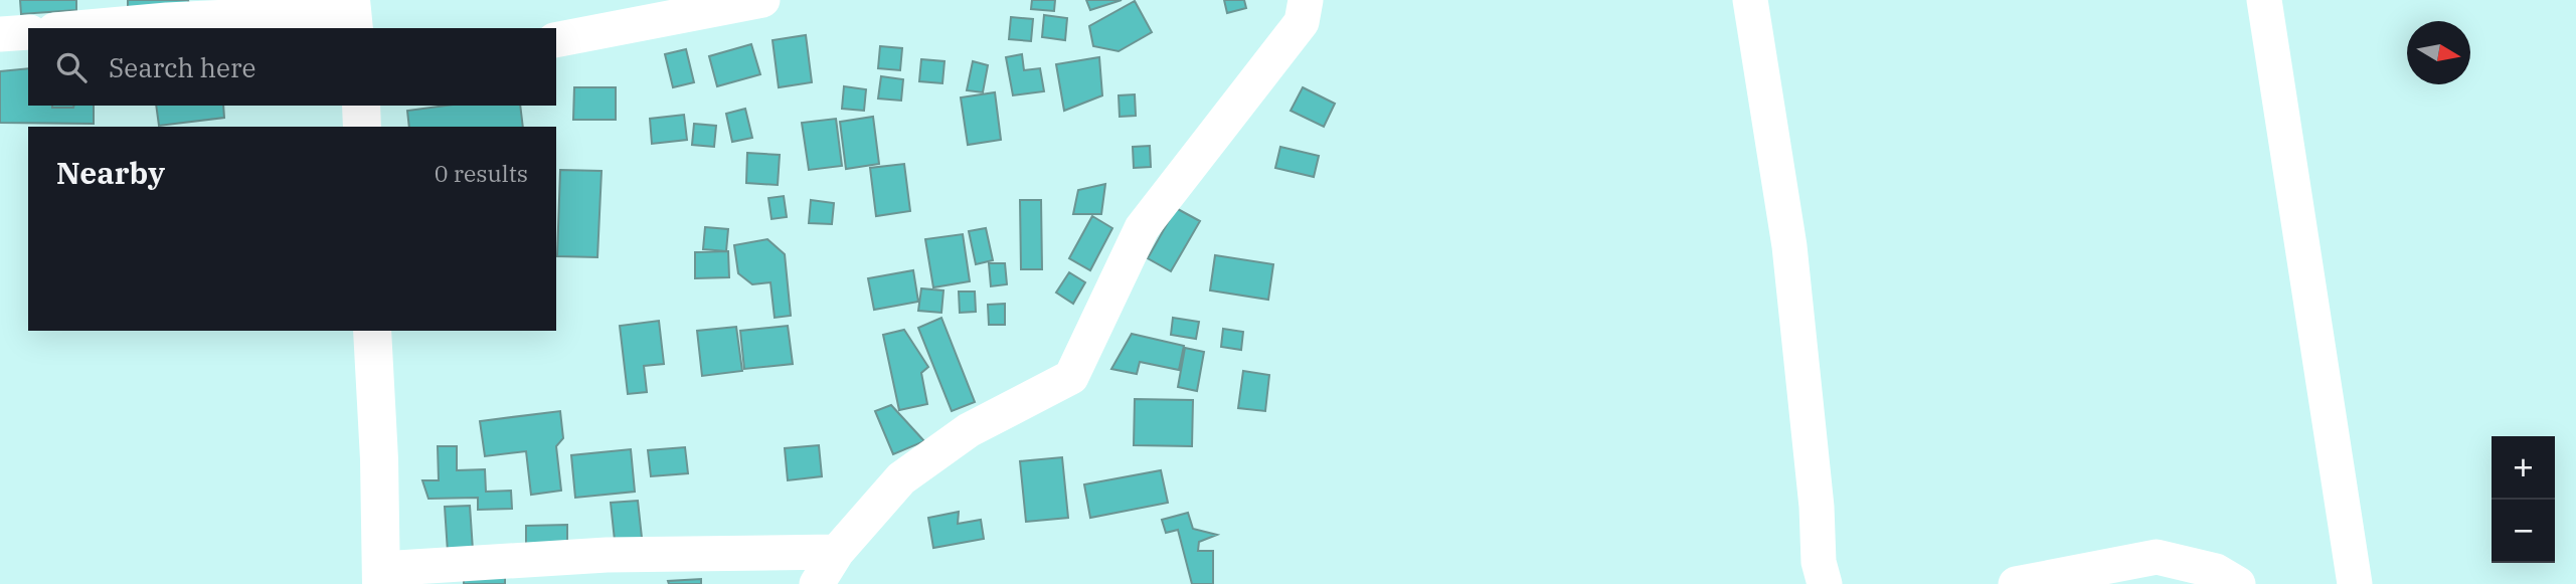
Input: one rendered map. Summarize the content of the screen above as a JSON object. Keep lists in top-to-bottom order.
{
  "north": "right",
  "page": {
    "search": "Search here",
    "heading": ["Nearby", "0 results"],
    "map_buttons": ["+", "−"]
  }
}
